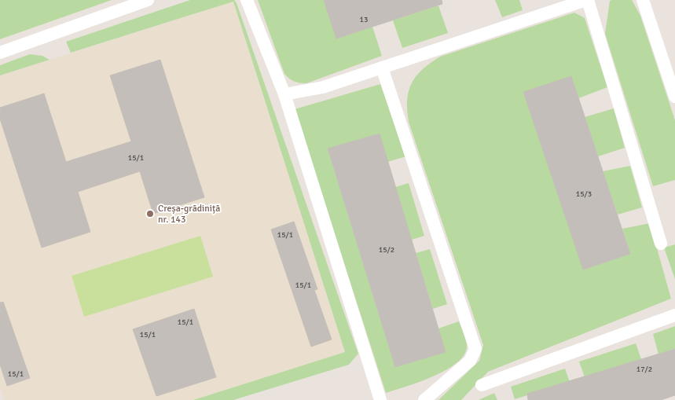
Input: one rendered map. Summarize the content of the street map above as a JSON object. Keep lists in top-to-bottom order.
{
  "places": ["Creșa-grădiniță nr. 143"],
  "house_numbers": [
    "13",
    "15/1",
    "15/3",
    "15/1",
    "15/2",
    "15/1",
    "15/1",
    "15/1",
    "17/2",
    "15/1"
  ]
}
